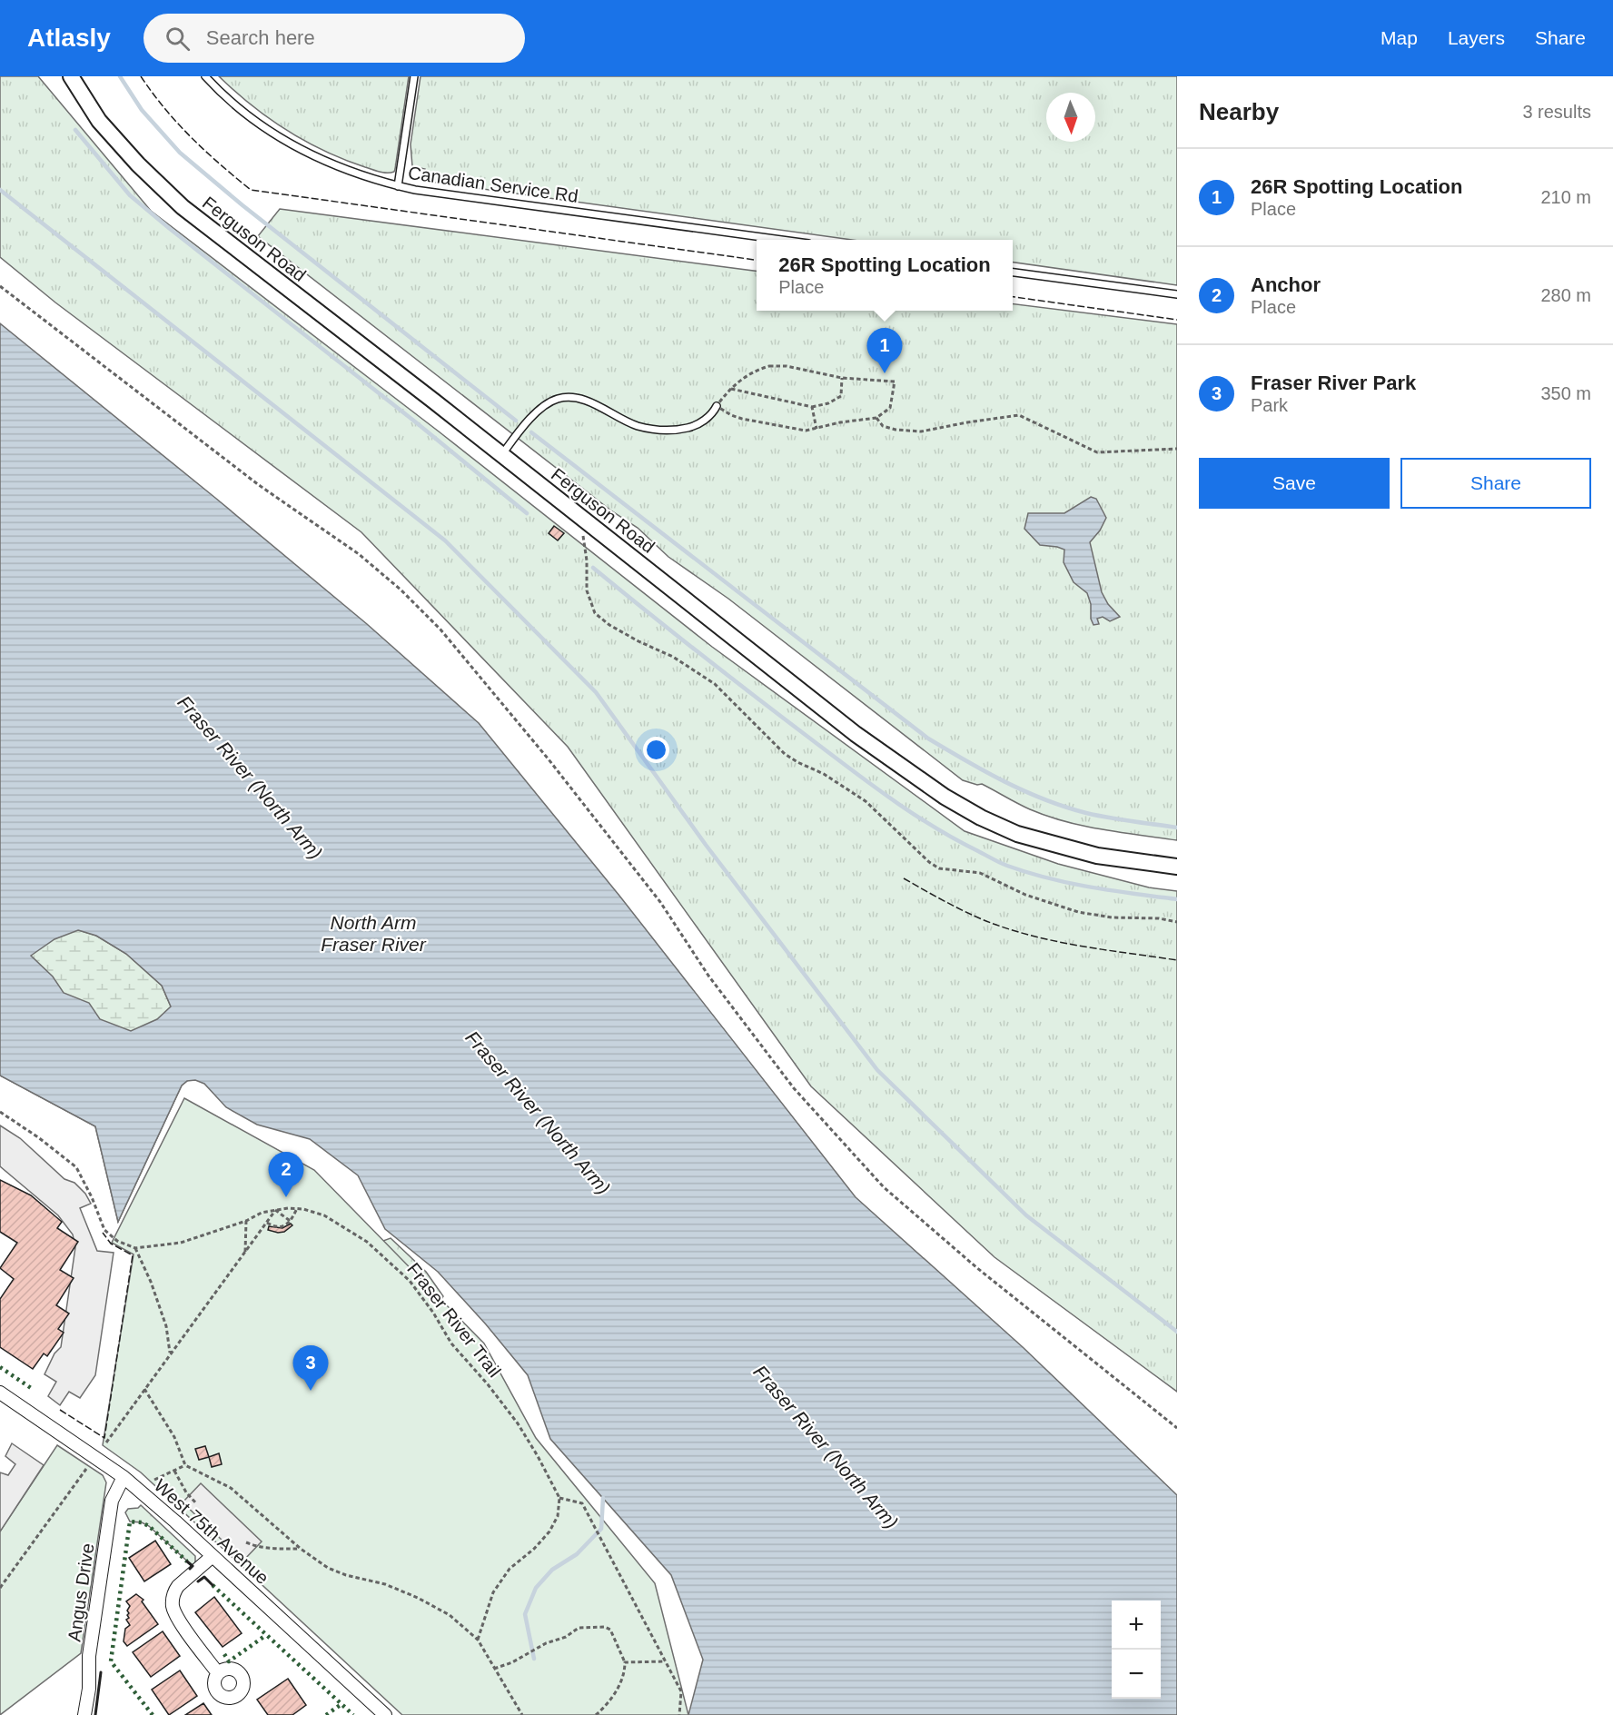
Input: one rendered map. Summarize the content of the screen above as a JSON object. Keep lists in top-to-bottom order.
{
  "streets": {
    "street": ["Ferguson Road", "West 75th Avenue", "Angus Drive"],
    "lane": ["Canadian Service Rd"],
    "path": ["Fraser River Trail"]
  },
  "crossings": [
    ["West 75th Avenue", "Angus Drive"]
  ],
  "water": ["Fraser River (North Arm)", "North Arm Fraser River"],
  "north": "bottom",
  "page": {
    "header": "Atlasly",
    "search": "Search here",
    "nav": ["Map", "Layers", "Share"],
    "heading": ["Nearby", "3 results"],
    "list": [
      {
        "mark": "1",
        "name": "26R Spotting Location",
        "note": "Place",
        "value": "210 m"
      },
      {
        "mark": "2",
        "name": "Anchor",
        "note": "Place",
        "value": "280 m"
      },
      {
        "mark": "3",
        "name": "Fraser River Park",
        "note": "Park",
        "value": "350 m"
      }
    ],
    "popup": ["26R Spotting Location", "Place"],
    "pins": ["1", "2", "3"],
    "buttons": ["Save", "Share"],
    "map_buttons": ["+", "−"]
  }
}
